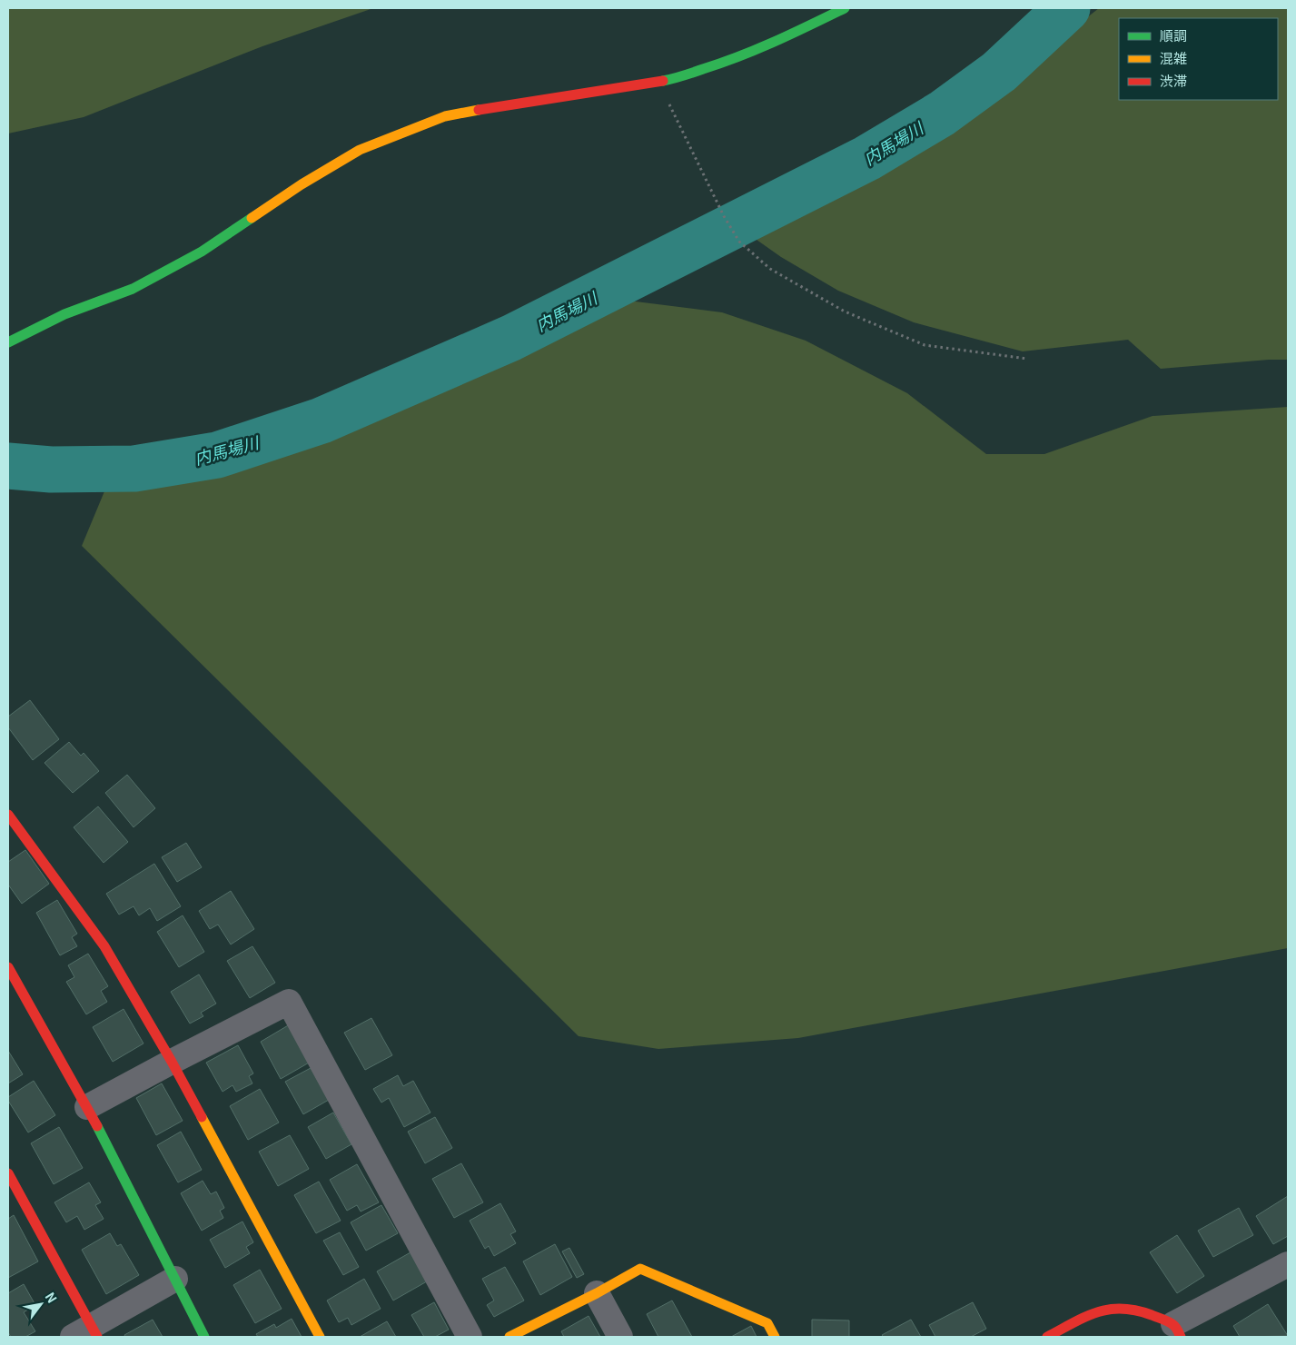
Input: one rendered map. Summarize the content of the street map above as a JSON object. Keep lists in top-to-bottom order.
{
  "water": ["内馬場川"],
  "legend": ["順調", "混雑", "渋滞"],
  "north": "top right"
}
